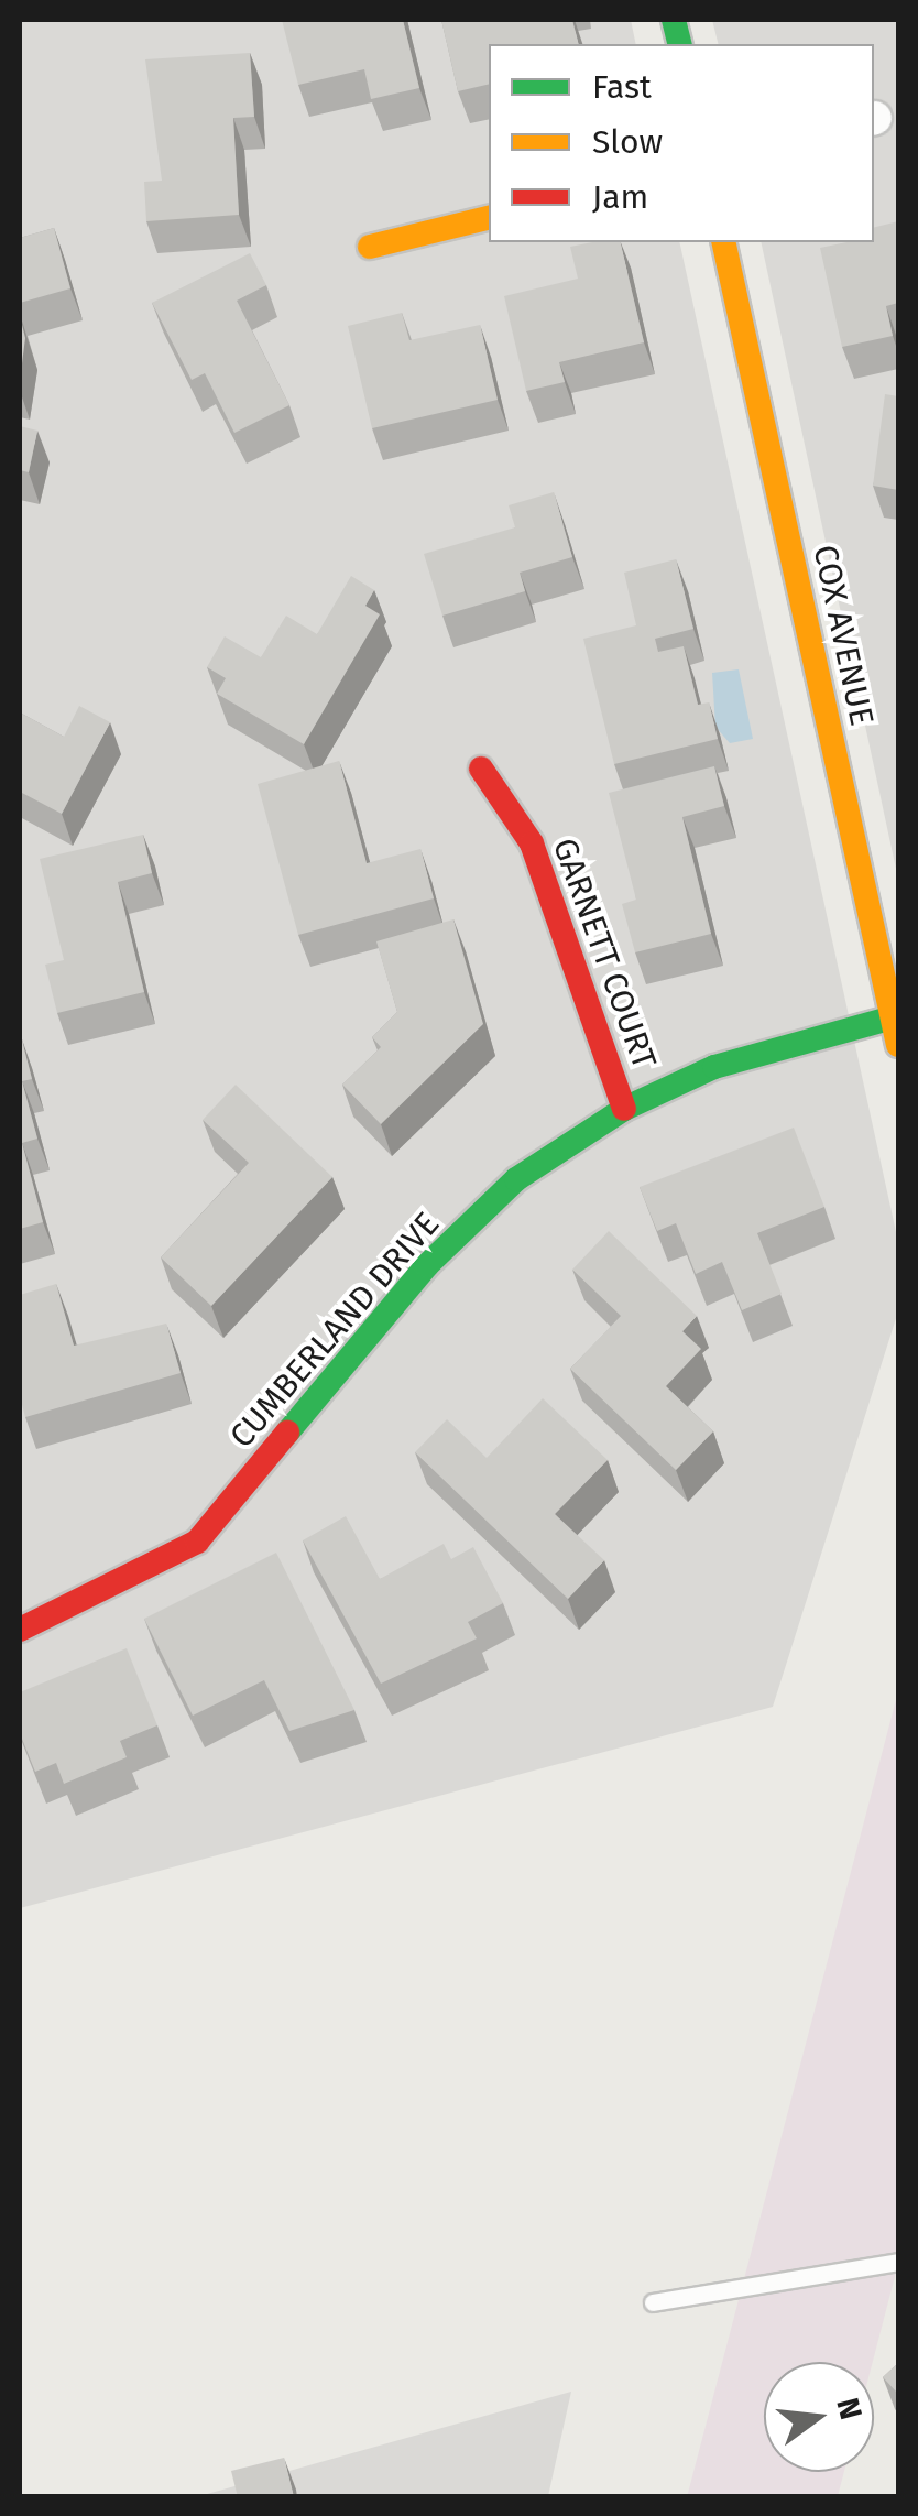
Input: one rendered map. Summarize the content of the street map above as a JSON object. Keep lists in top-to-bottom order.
{
  "streets": {
    "street": ["COX AVENUE", "GARNETT COURT", "CUMBERLAND DRIVE"]
  },
  "crossings": [
    ["COX AVENUE", "CUMBERLAND DRIVE"],
    ["GARNETT COURT", "CUMBERLAND DRIVE"]
  ],
  "legend": ["Fast", "Slow", "Jam"],
  "north": "right"
}
